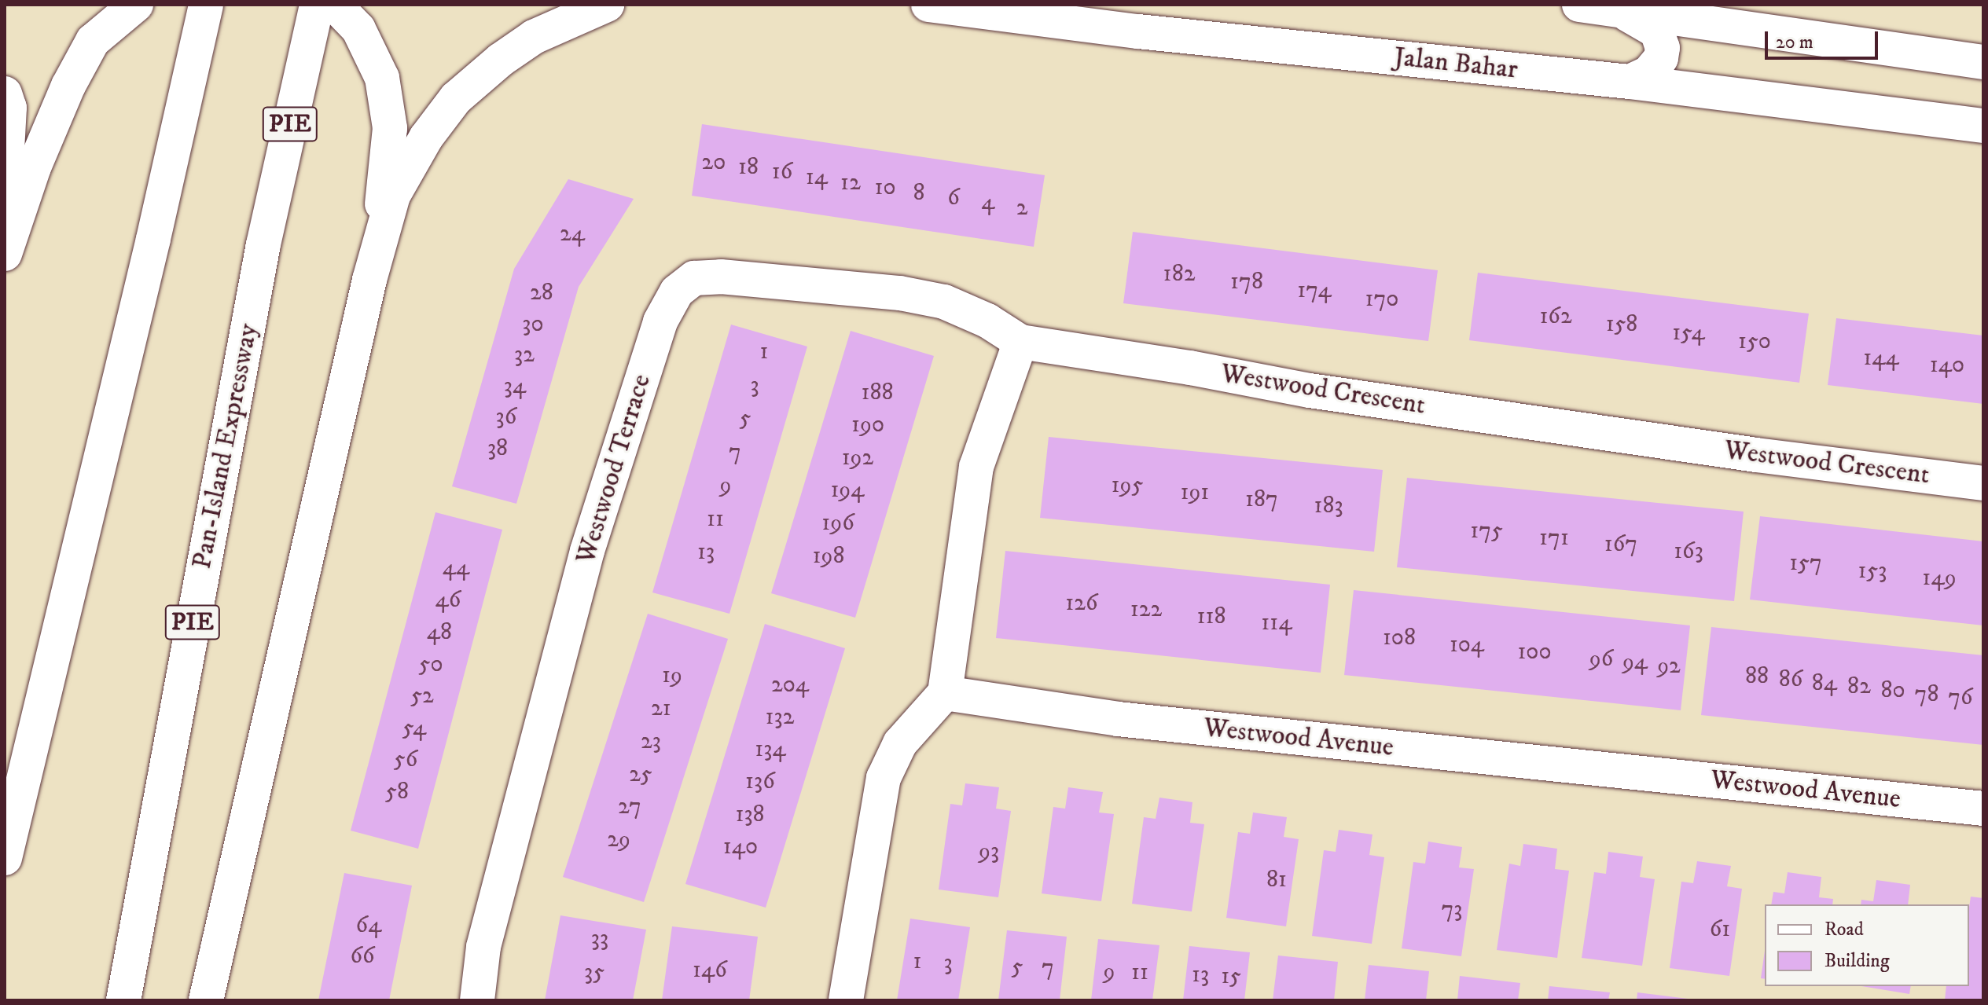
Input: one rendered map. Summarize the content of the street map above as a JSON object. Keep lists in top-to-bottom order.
{
  "streets": {
    "main road": [
      "Jalan Bahar",
      "PIE",
      "Westwood Crescent",
      "Pan-Island Expressway",
      "Westwood Terrace",
      "Westwood Avenue"
    ]
  },
  "crossings": [
    ["Westwood Crescent", "Westwood Terrace"]
  ],
  "house_numbers": [
    "20",
    "18",
    "16",
    "14",
    "12",
    "10",
    "8",
    "6",
    "4",
    "2",
    "24",
    "182",
    "178",
    "174",
    "28",
    "170",
    "162",
    "30",
    "158",
    "154",
    "150",
    "1",
    "32",
    "144",
    "140",
    "3",
    "34",
    "188",
    "36",
    "5",
    "190",
    "38",
    "7",
    "192",
    "9",
    "195",
    "194",
    "191",
    "187",
    "183",
    "11",
    "196",
    "175",
    "171",
    "167",
    "163",
    "13",
    "198",
    "157",
    "44",
    "153",
    "149",
    "46",
    "126",
    "122",
    "118",
    "114",
    "48",
    "108",
    "104",
    "100",
    "96",
    "94",
    "50",
    "92",
    "19",
    "88",
    "86",
    "84",
    "204",
    "82",
    "80",
    "78",
    "52",
    "76",
    "21",
    "132",
    "54",
    "23",
    "134",
    "56",
    "25",
    "136",
    "58",
    "27",
    "138",
    "29",
    "140",
    "93",
    "81",
    "73",
    "64",
    "61",
    "33",
    "66",
    "1",
    "3",
    "5",
    "7",
    "146",
    "9",
    "35",
    "11",
    "13",
    "15"
  ],
  "legend": ["Road", "Building"],
  "scale_bar": "20 m"
}
